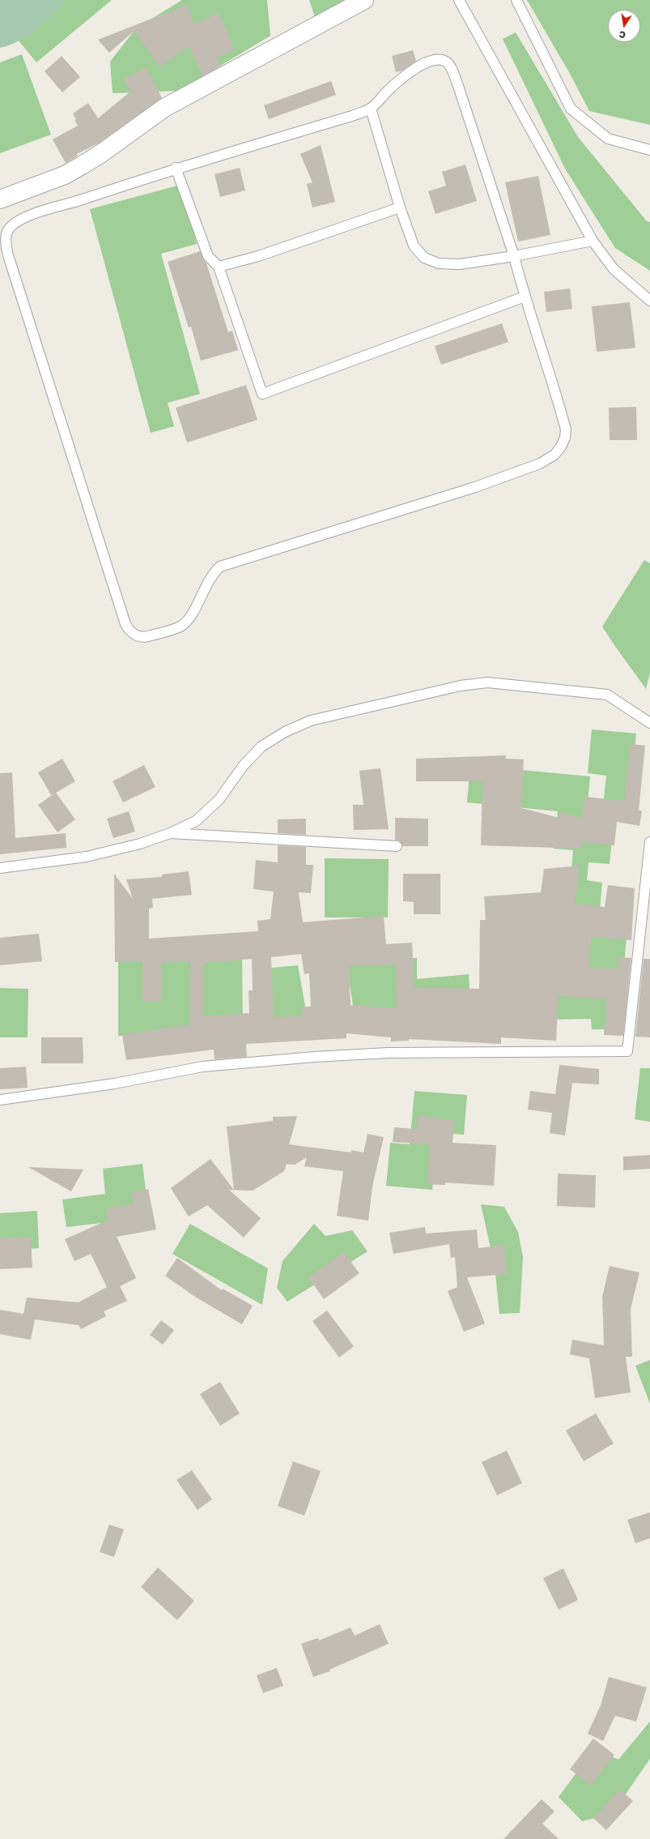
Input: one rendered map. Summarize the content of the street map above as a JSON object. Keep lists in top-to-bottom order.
{
  "north": "bottom"
}
